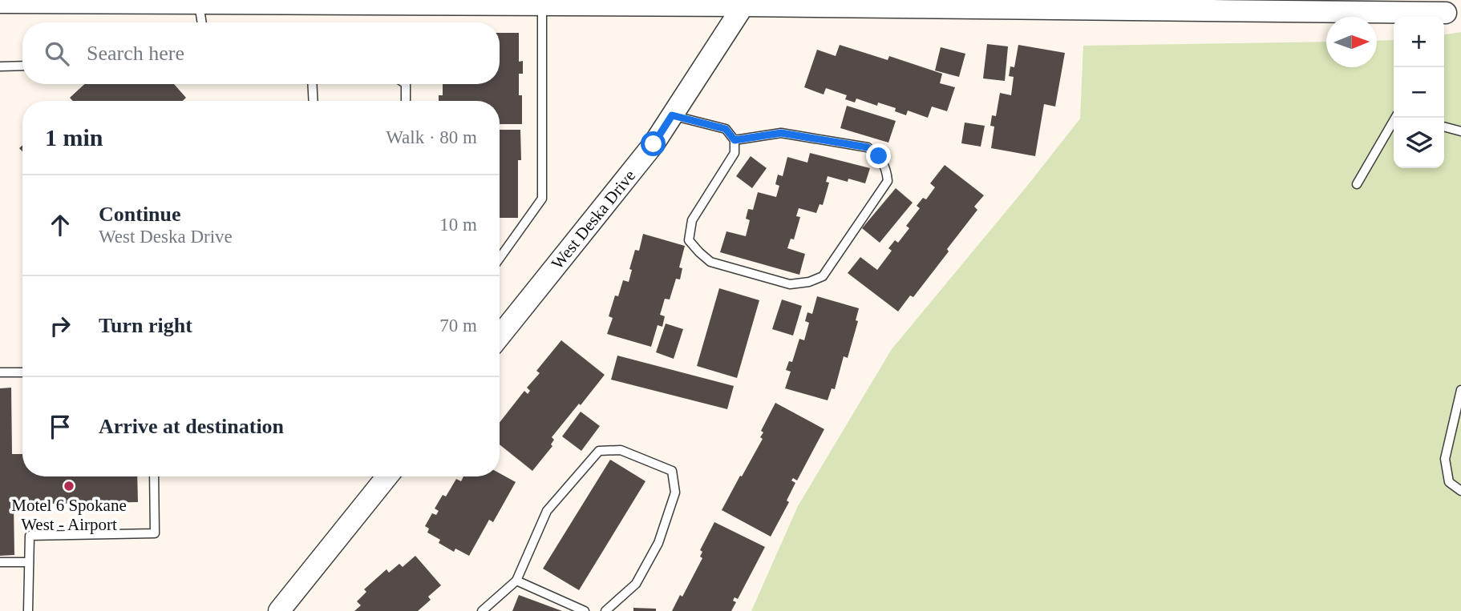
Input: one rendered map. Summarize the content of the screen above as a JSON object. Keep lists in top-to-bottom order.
{
  "streets": {
    "street": ["West Deska Drive"]
  },
  "places": ["Motel 6 Spokane West - Airport"],
  "north": "right",
  "page": {
    "map_buttons": ["+", "−"],
    "search": "Search here",
    "heading": ["1 min", "Walk · 80 m"],
    "list": [
      ["Continue", "West Deska Drive", "10 m"],
      ["Turn right", "70 m"],
      "Arrive at destination"
    ]
  }
}
